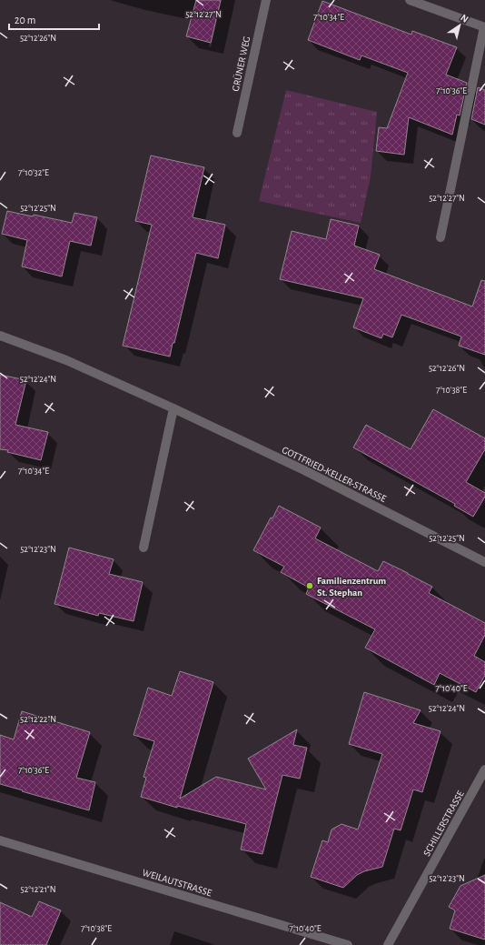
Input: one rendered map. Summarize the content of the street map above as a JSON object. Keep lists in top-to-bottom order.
{
  "streets": {
    "street": [
      "GRÜNER WEG",
      "GOTTFRIED-KELLER-STRASSE",
      "SCHILLERSTRASSE",
      "WEILAUTSTRASSE"
    ]
  },
  "places": ["Familienzentrum St. Stephan"],
  "scale_bar": "20 m",
  "north": "top right",
  "coordinates": [
    "52°12'27\"N",
    "7°10'34\"E",
    "52°12'26\"N",
    "7°10'36\"E",
    "7°10'32\"E",
    "52°12'25\"N",
    "52°12'24\"N",
    "7°10'38\"E",
    "52°12'23\"N",
    "7°10'40\"E",
    "52°12'22\"N",
    "52°12'21\"N"
  ]
}
